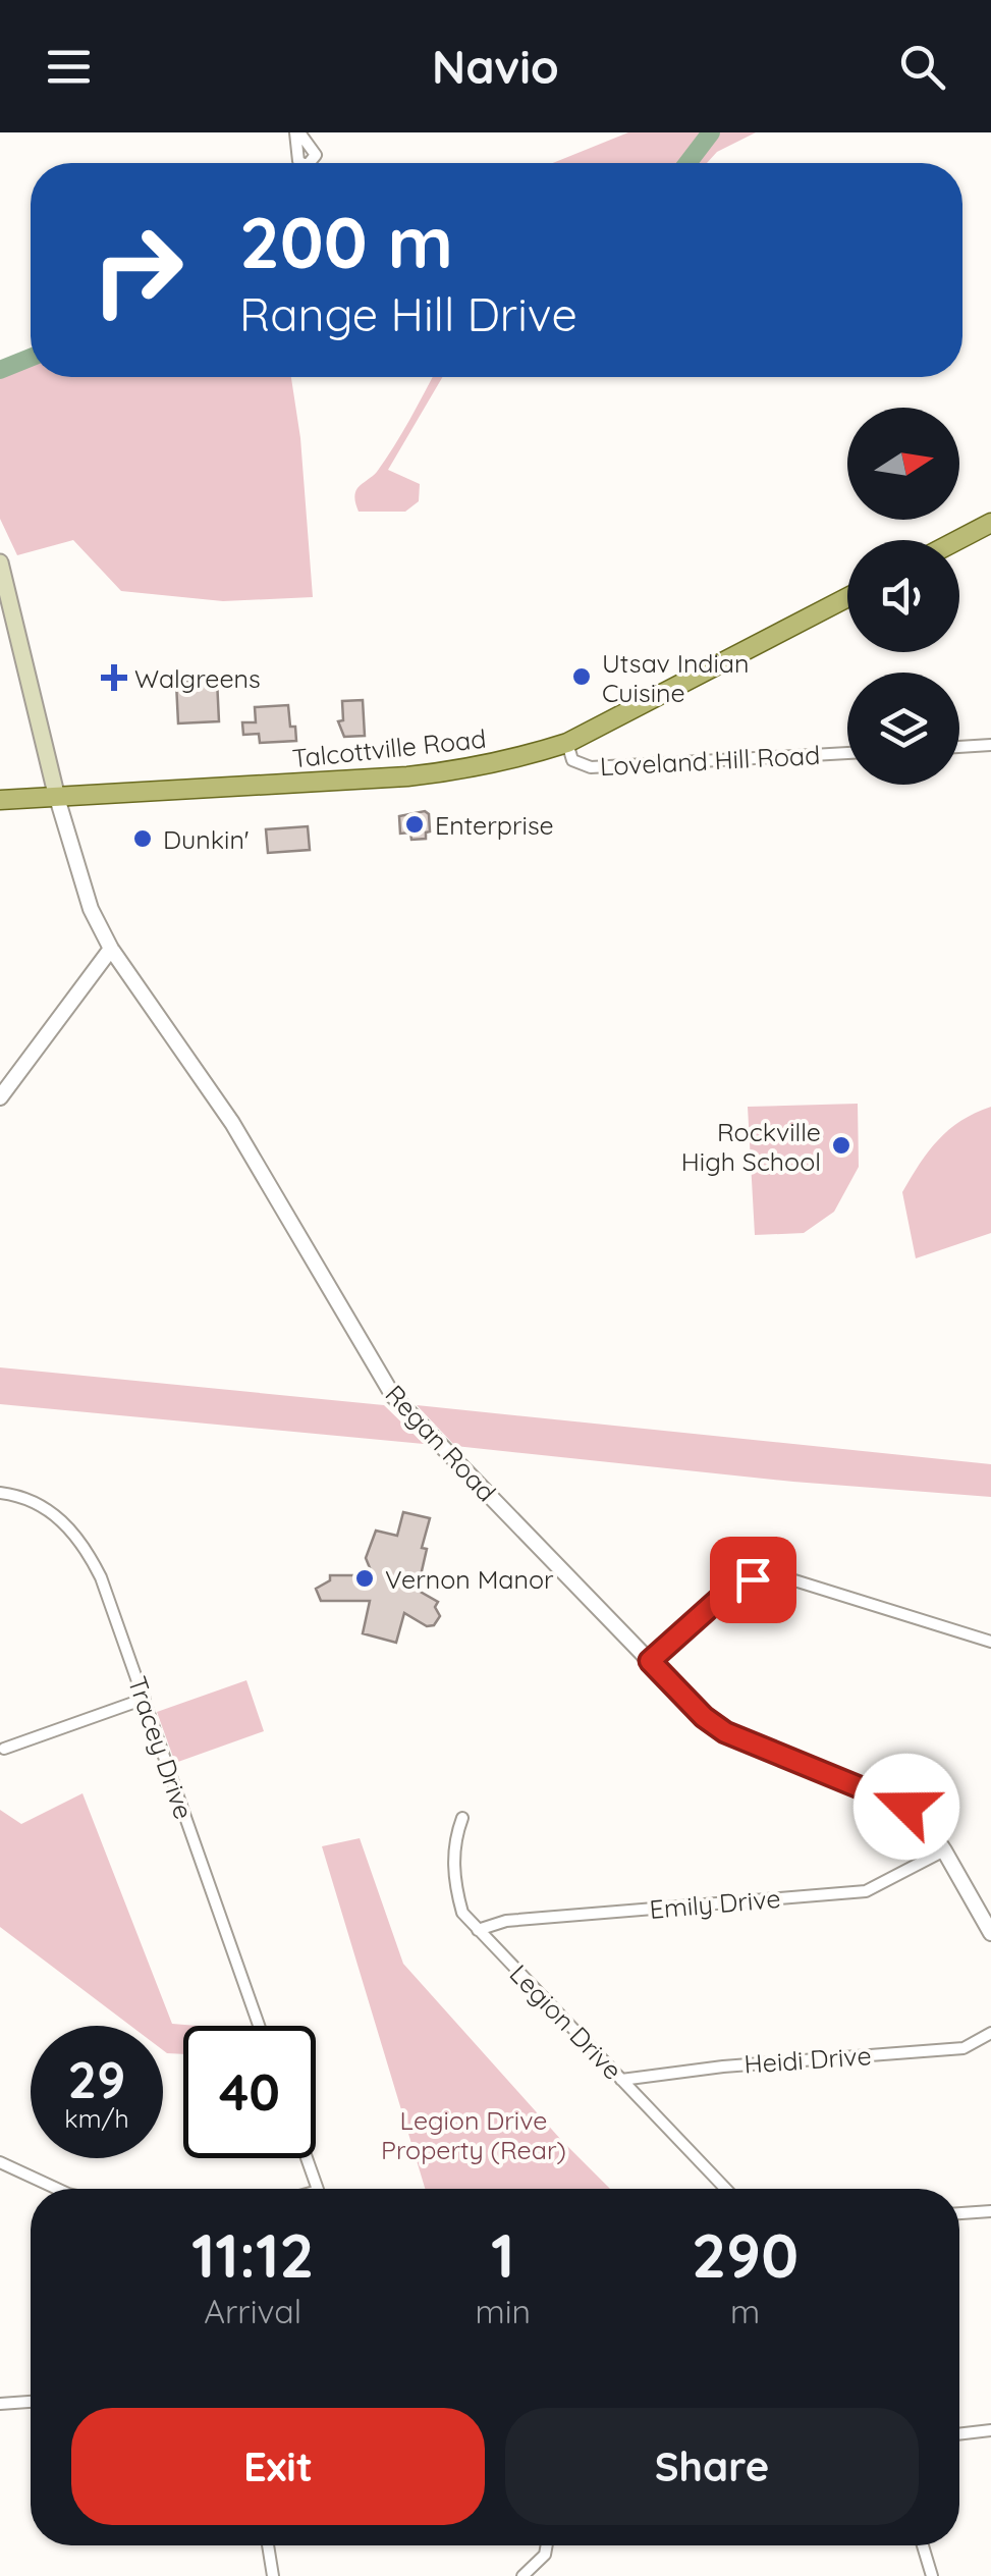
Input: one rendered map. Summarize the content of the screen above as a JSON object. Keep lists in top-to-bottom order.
{
  "streets": {
    "main road": ["Talcottville Road"],
    "street": [
      "Loveland Hill Road",
      "Regan Road",
      "Tracey Drive",
      "Emily Drive",
      "Legion Drive",
      "Heidi Drive"
    ]
  },
  "crossings": [
    ["Talcottville Road", "Loveland Hill Road"],
    ["Talcottville Road", "Regan Road"],
    ["Regan Road", "Emily Drive"],
    ["Emily Drive", "Legion Drive"],
    ["Legion Drive", "Heidi Drive"]
  ],
  "parks": ["Legion Drive Property (Rear)"],
  "places": {
    "other": [
      "Utsav Indian Cuisine",
      "Enterprise",
      "Dunkin'",
      "Rockville High School",
      "Vernon Manor"
    ],
    "health": ["Walgreens"]
  },
  "north": "right",
  "page": {
    "header": "Navio",
    "turn": ["200 m", "Range Hill Drive"],
    "speed": "29 km/h",
    "limit": "40",
    "eta": [
      "11:12",
      "Arrival",
      "1",
      "min",
      "290",
      "m"
    ],
    "buttons": ["Exit", "Share"]
  }
}
